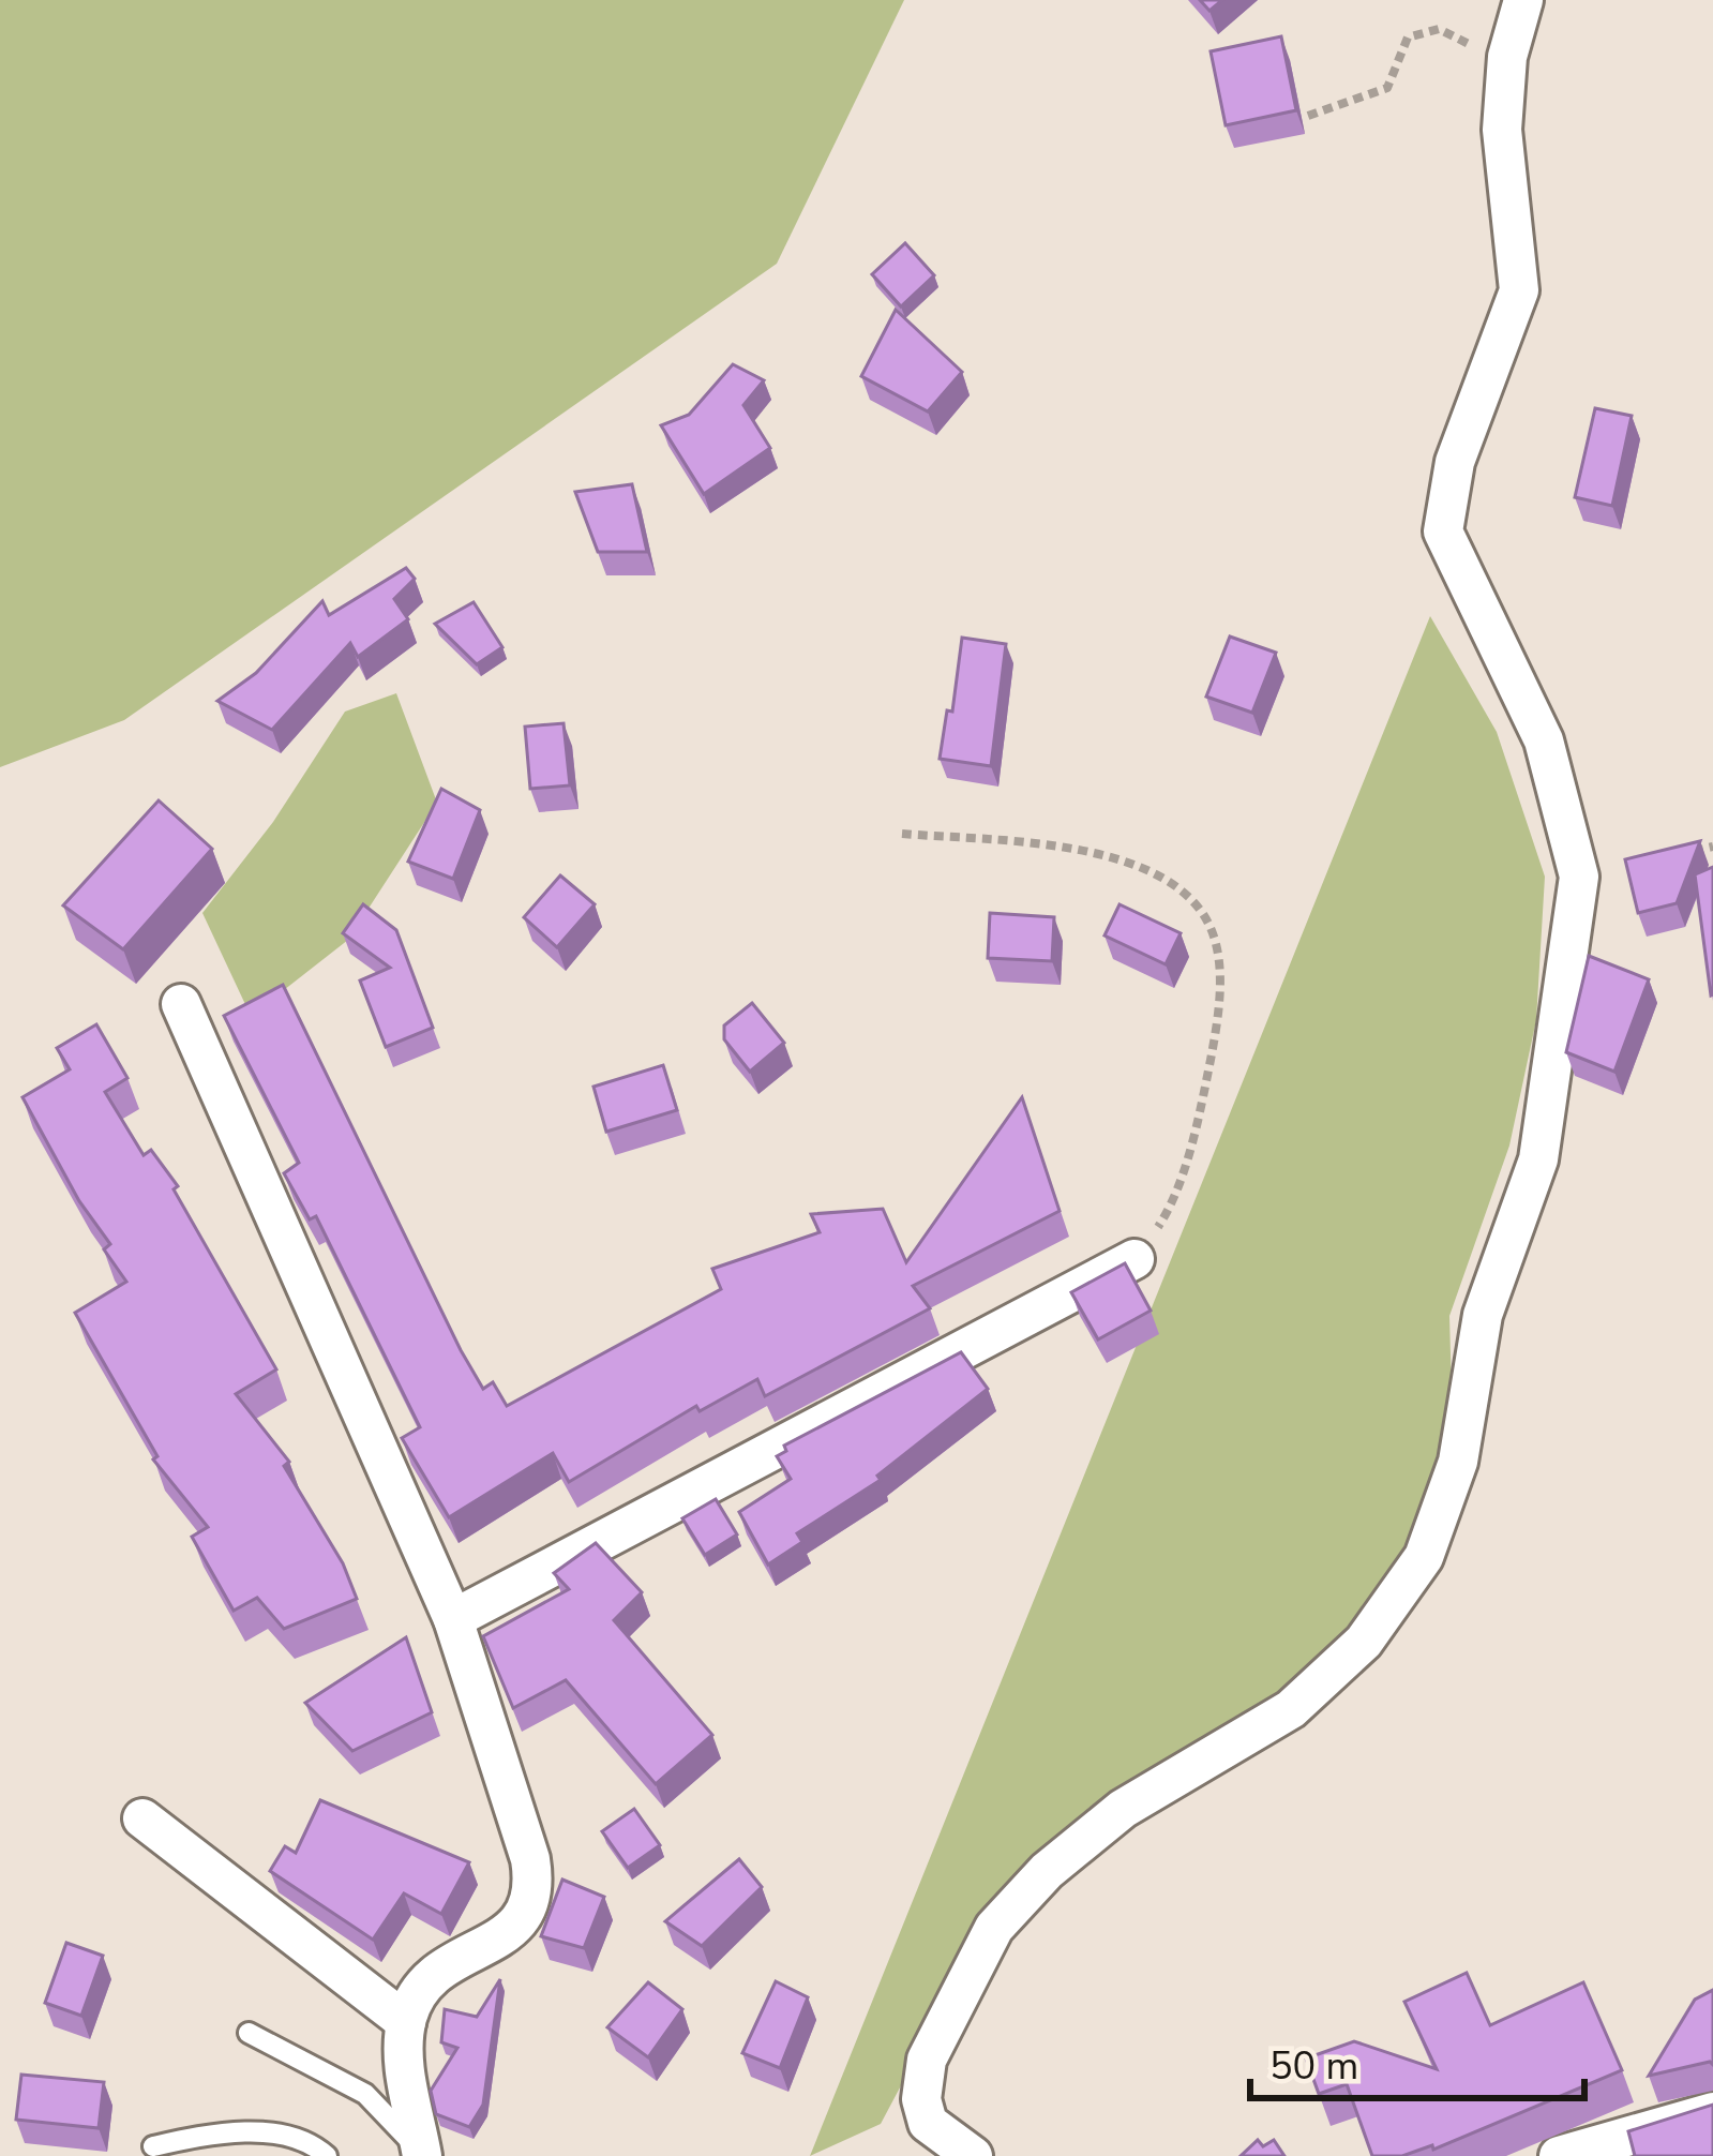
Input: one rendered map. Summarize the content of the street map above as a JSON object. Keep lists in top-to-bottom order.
{
  "scale_bar": "50 m"
}
